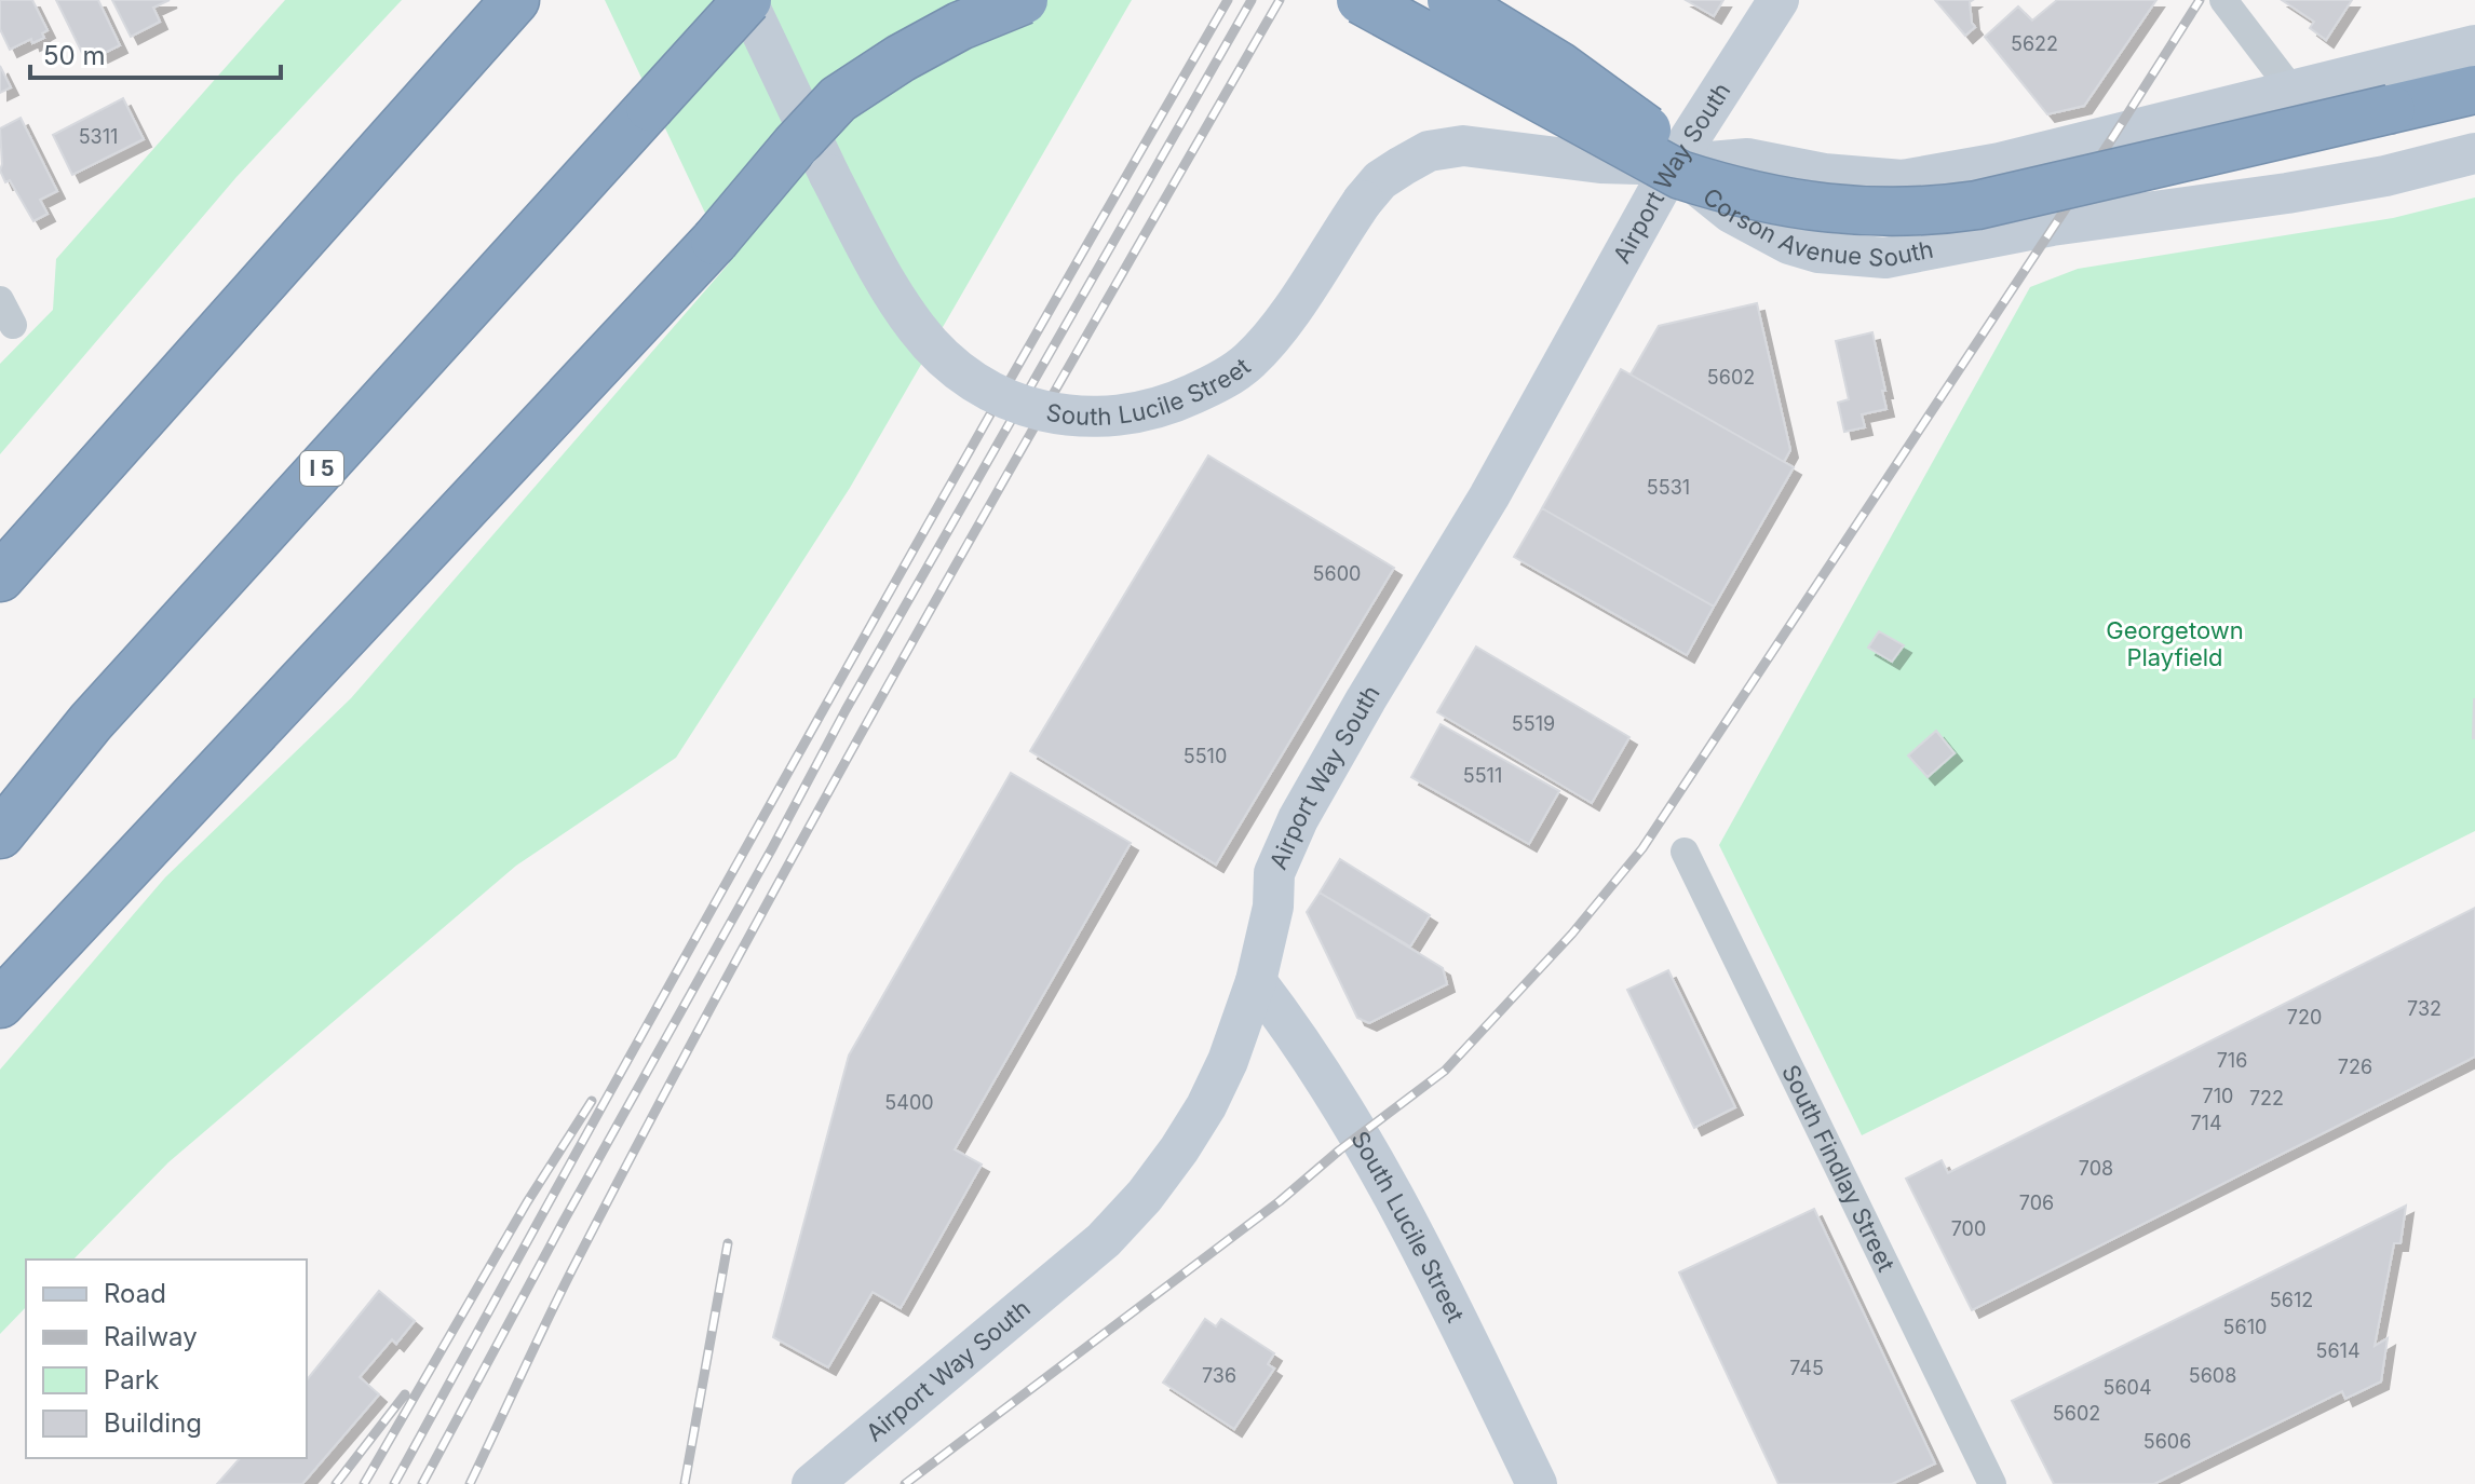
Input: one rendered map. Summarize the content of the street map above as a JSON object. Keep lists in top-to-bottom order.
{
  "streets": {
    "highway": ["I 5"],
    "main road": ["Airport Way South", "Corson Avenue South", "South Lucile Street"],
    "street": ["South Findlay Street"]
  },
  "crossings": [
    ["Airport Way South", "Corson Avenue South"],
    ["Airport Way South", "South Lucile Street"],
    ["Corson Avenue South", "South Lucile Street"],
    ["South Lucile Street", "I 5"]
  ],
  "parks": ["Georgetown Playfield"],
  "house_numbers": [
    "5622",
    "5311",
    "5602",
    "5531",
    "5600",
    "5519",
    "5510",
    "5511",
    "732",
    "720",
    "716",
    "726",
    "710",
    "722",
    "5400",
    "714",
    "708",
    "706",
    "700",
    "5612",
    "5610",
    "5614",
    "745",
    "736",
    "5608",
    "5604",
    "5602",
    "5606"
  ],
  "legend": [
    "Road",
    "Railway",
    "Park",
    "Building"
  ],
  "scale_bar": "50 m"
}
